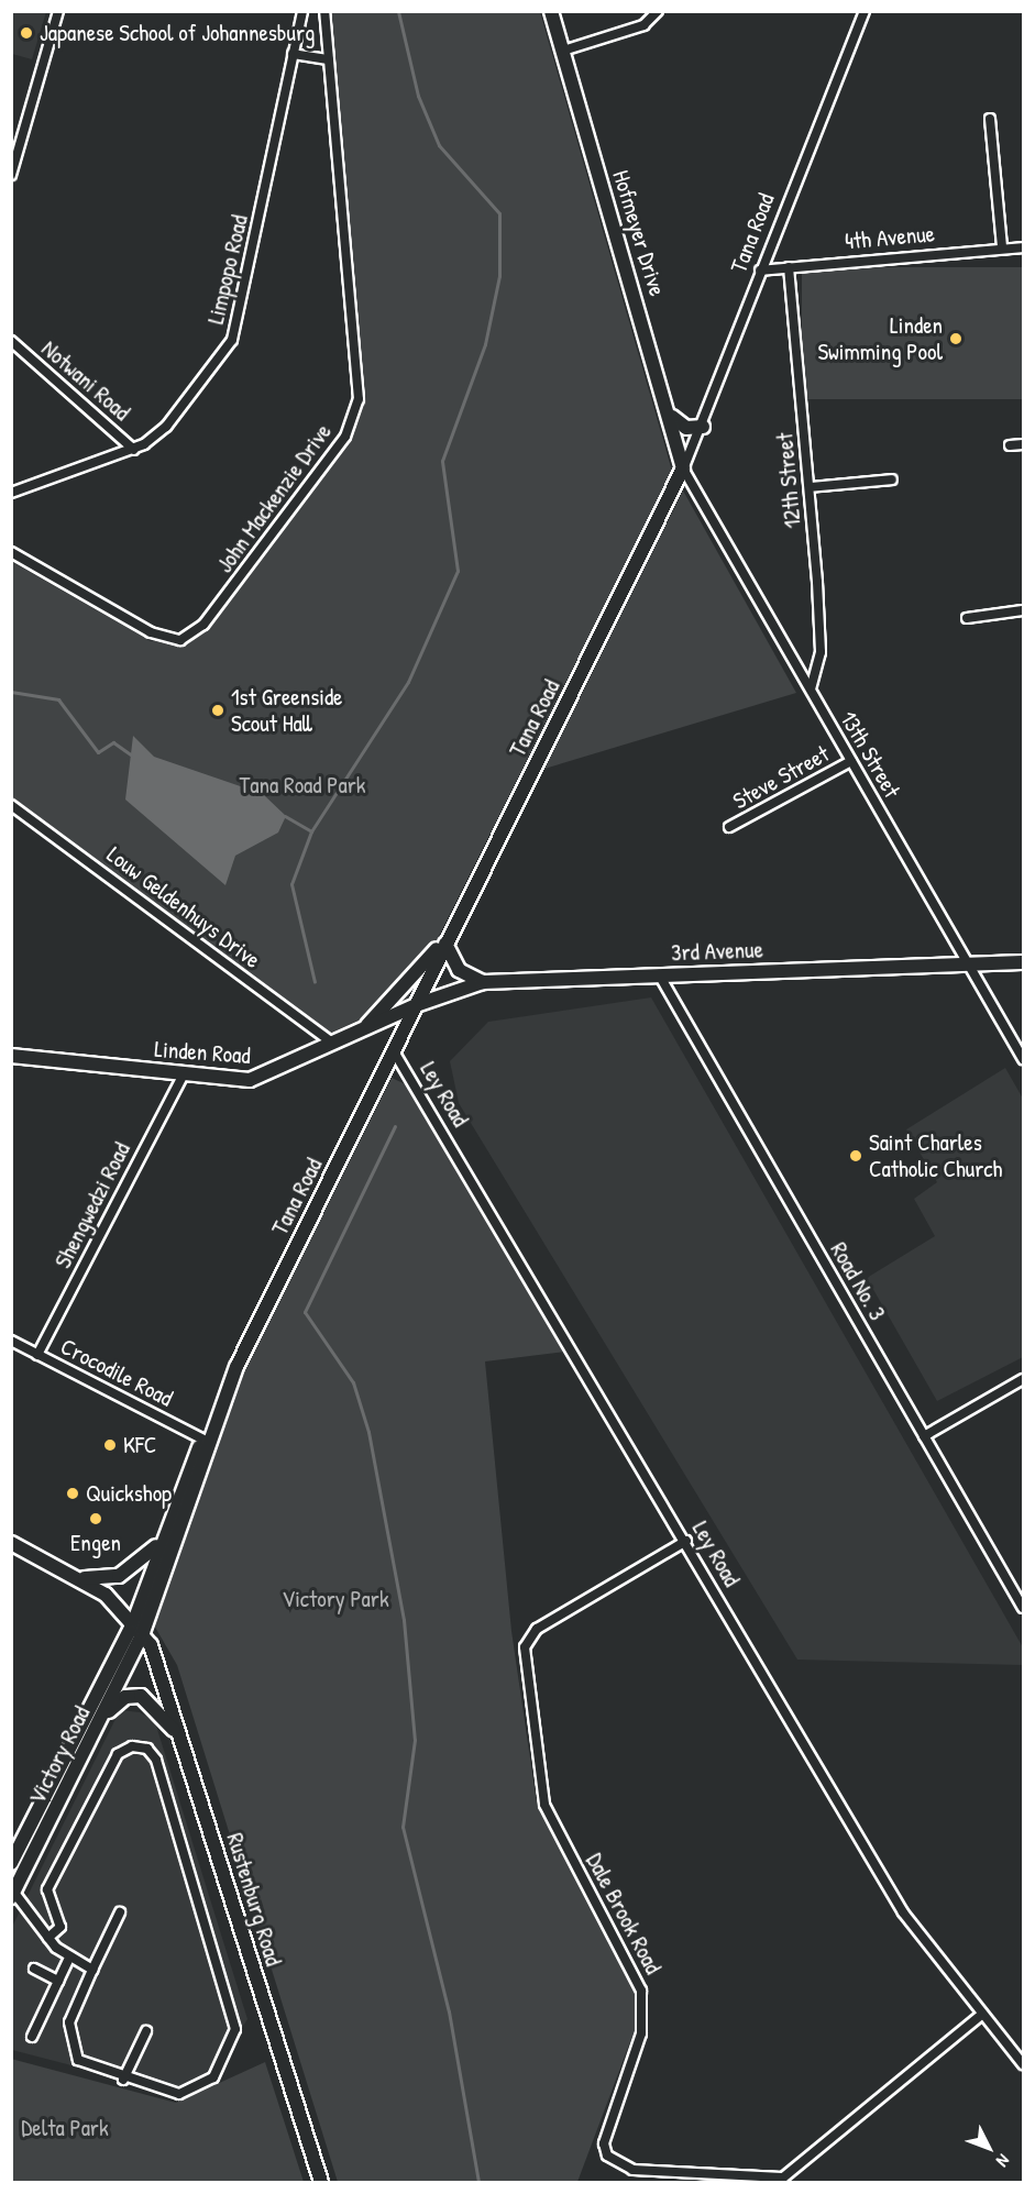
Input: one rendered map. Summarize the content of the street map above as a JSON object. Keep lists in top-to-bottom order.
{
  "streets": {
    "main road": [
      "Hofmeyer Drive",
      "Tana Road",
      "3rd Avenue",
      "Linden Road",
      "Victory Road",
      "Rustenburg Road"
    ],
    "street": [
      "4th Avenue",
      "Limpopo Road",
      "Notwani Road",
      "12th Street",
      "John Mackenzie Drive",
      "13th Street",
      "Steve Street",
      "Louw Geldenhuys Drive",
      "Ley Road",
      "Shengwedzi Road",
      "Road No. 3",
      "Crocodile Road",
      "Dale Brook Road"
    ]
  },
  "crossings": [
    ["Hofmeyer Drive", "Tana Road"],
    ["Hofmeyer Drive", "13th Street"],
    ["Tana Road", "4th Avenue"],
    ["Tana Road", "13th Street"],
    ["Tana Road", "3rd Avenue"],
    ["Tana Road", "Linden Road"],
    ["Tana Road", "Ley Road"],
    ["Tana Road", "Crocodile Road"],
    ["Tana Road", "Victory Road"],
    ["Tana Road", "Rustenburg Road"],
    ["4th Avenue", "12th Street"],
    ["Limpopo Road", "Notwani Road"],
    ["12th Street", "13th Street"],
    ["13th Street", "Steve Street"],
    ["13th Street", "3rd Avenue"],
    ["Louw Geldenhuys Drive", "Linden Road"],
    ["3rd Avenue", "Linden Road"],
    ["3rd Avenue", "Road No. 3"],
    ["Linden Road", "Shengwedzi Road"],
    ["Ley Road", "Dale Brook Road"],
    ["Shengwedzi Road", "Crocodile Road"],
    ["Victory Road", "Rustenburg Road"]
  ],
  "parks": ["Tana Road Park", "Victory Park", "Delta Park"],
  "places": [
    "Japanese School of Johannesburg",
    "Linden Swimming Pool",
    "1st Greenside Scout Hall",
    "Saint Charles Catholic Church",
    "KFC",
    "Quickshop",
    "Engen"
  ],
  "north": "bottom right"
}
